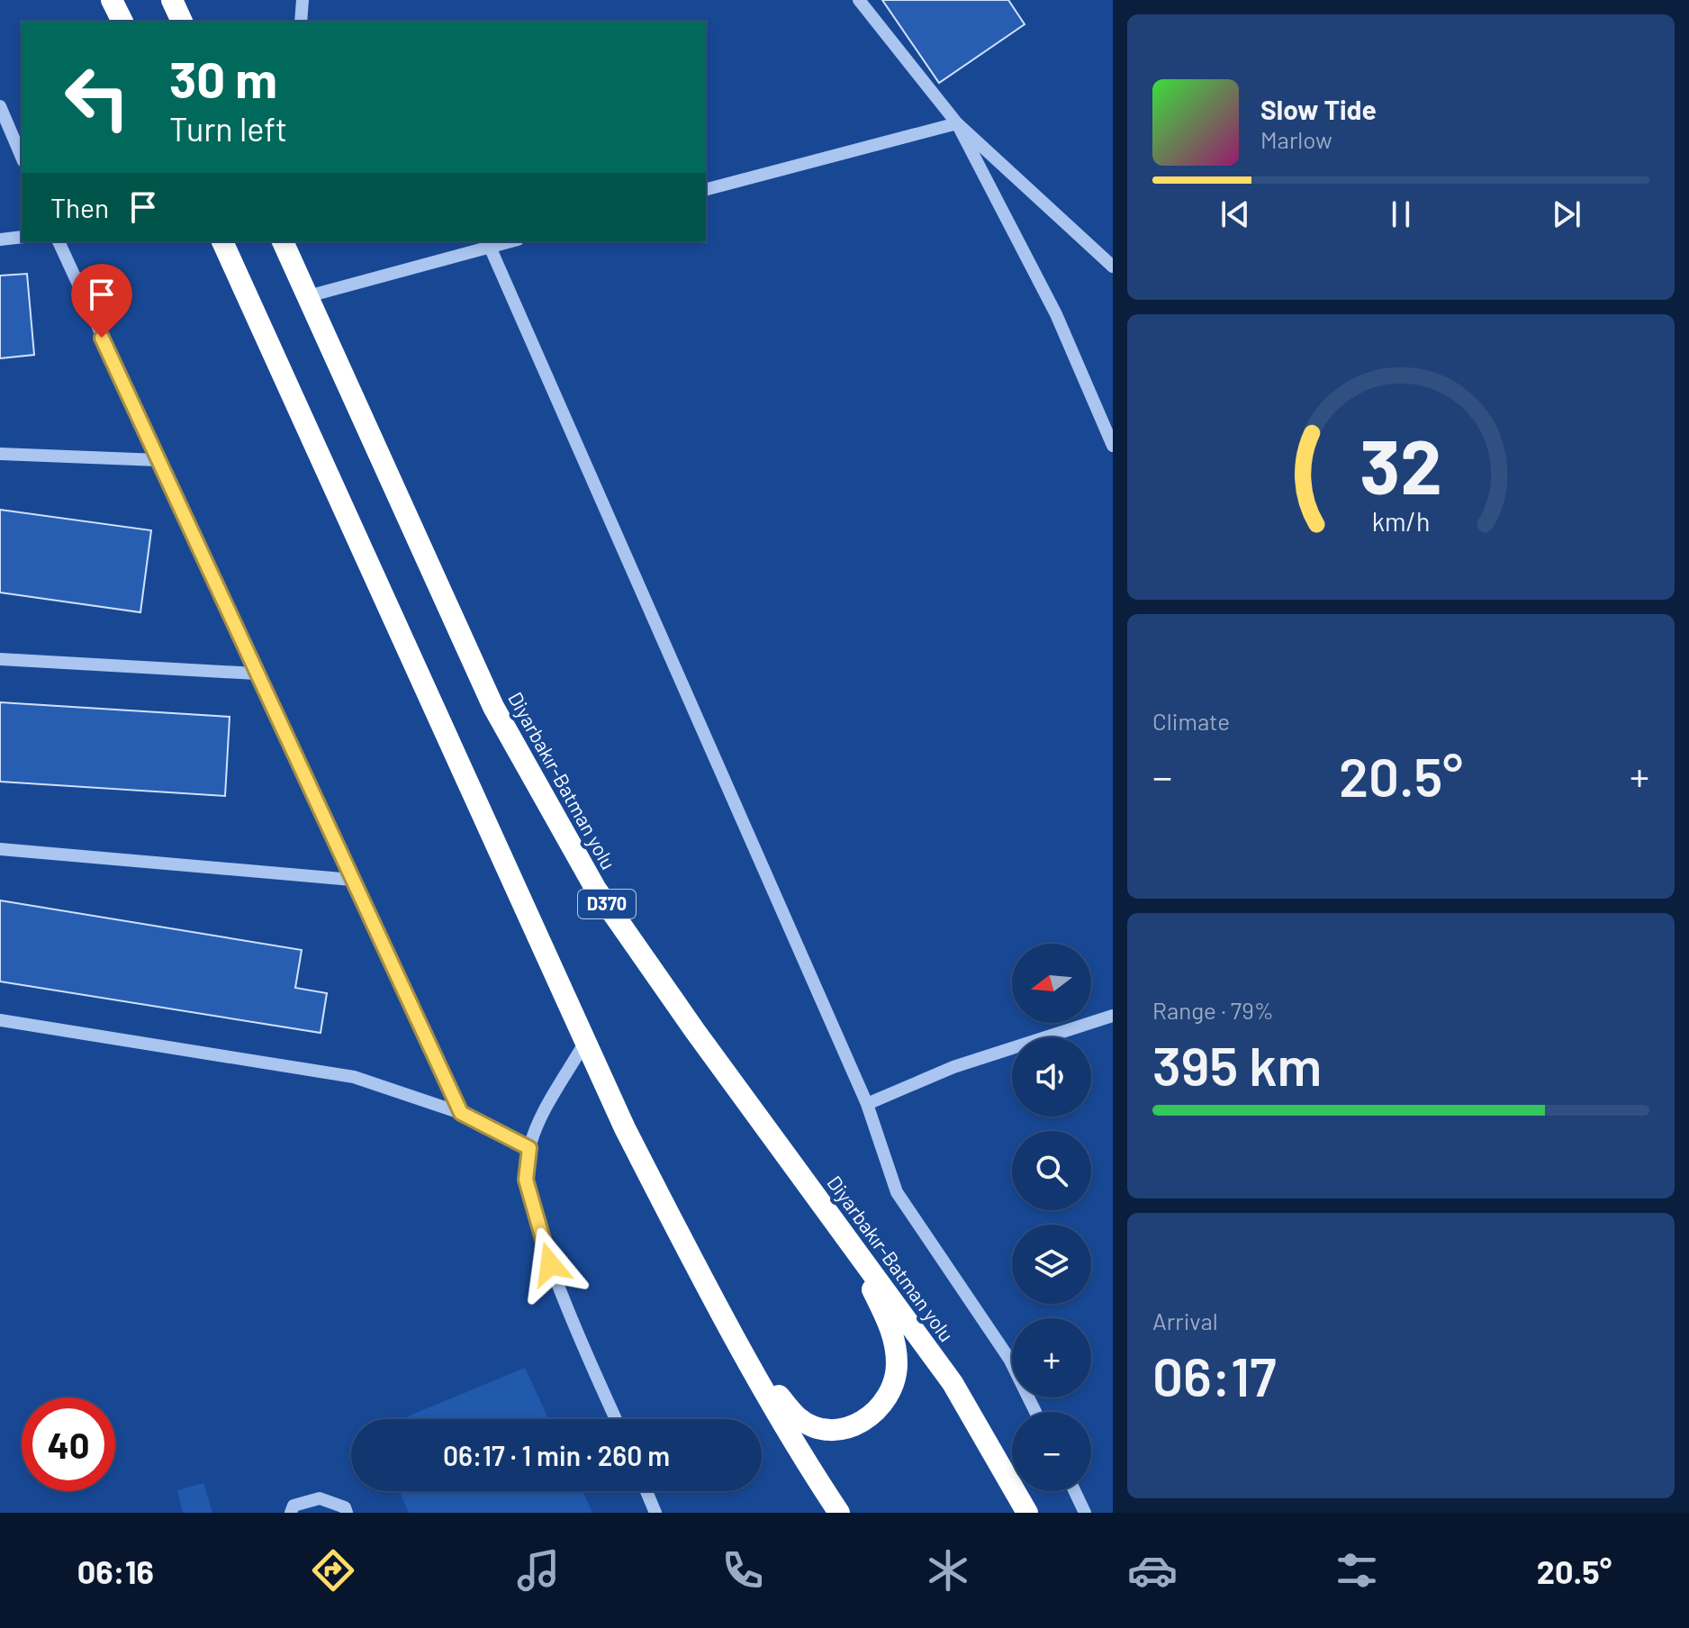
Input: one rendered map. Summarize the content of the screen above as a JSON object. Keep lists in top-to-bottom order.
{
  "streets": {
    "highway": ["Diyarbakır-Batman yolu", "D370"]
  },
  "north": "left",
  "page": {
    "turn": ["30 m", "Turn left"],
    "song": ["Slow Tide", "Marlow"],
    "then": "Then",
    "tile": [
      "Climate",
      ["Range · 79%", "395 km"],
      ["Arrival", "06:17"]
    ],
    "heat": ["−", "20.5°", "+"],
    "map_buttons": ["+", "−"],
    "limit": "40",
    "trip": "06:17 · 1 min · 260 m",
    "tabs": ["06:16", "20.5°"],
    "gauge": ["32", "km/h"]
  }
}
